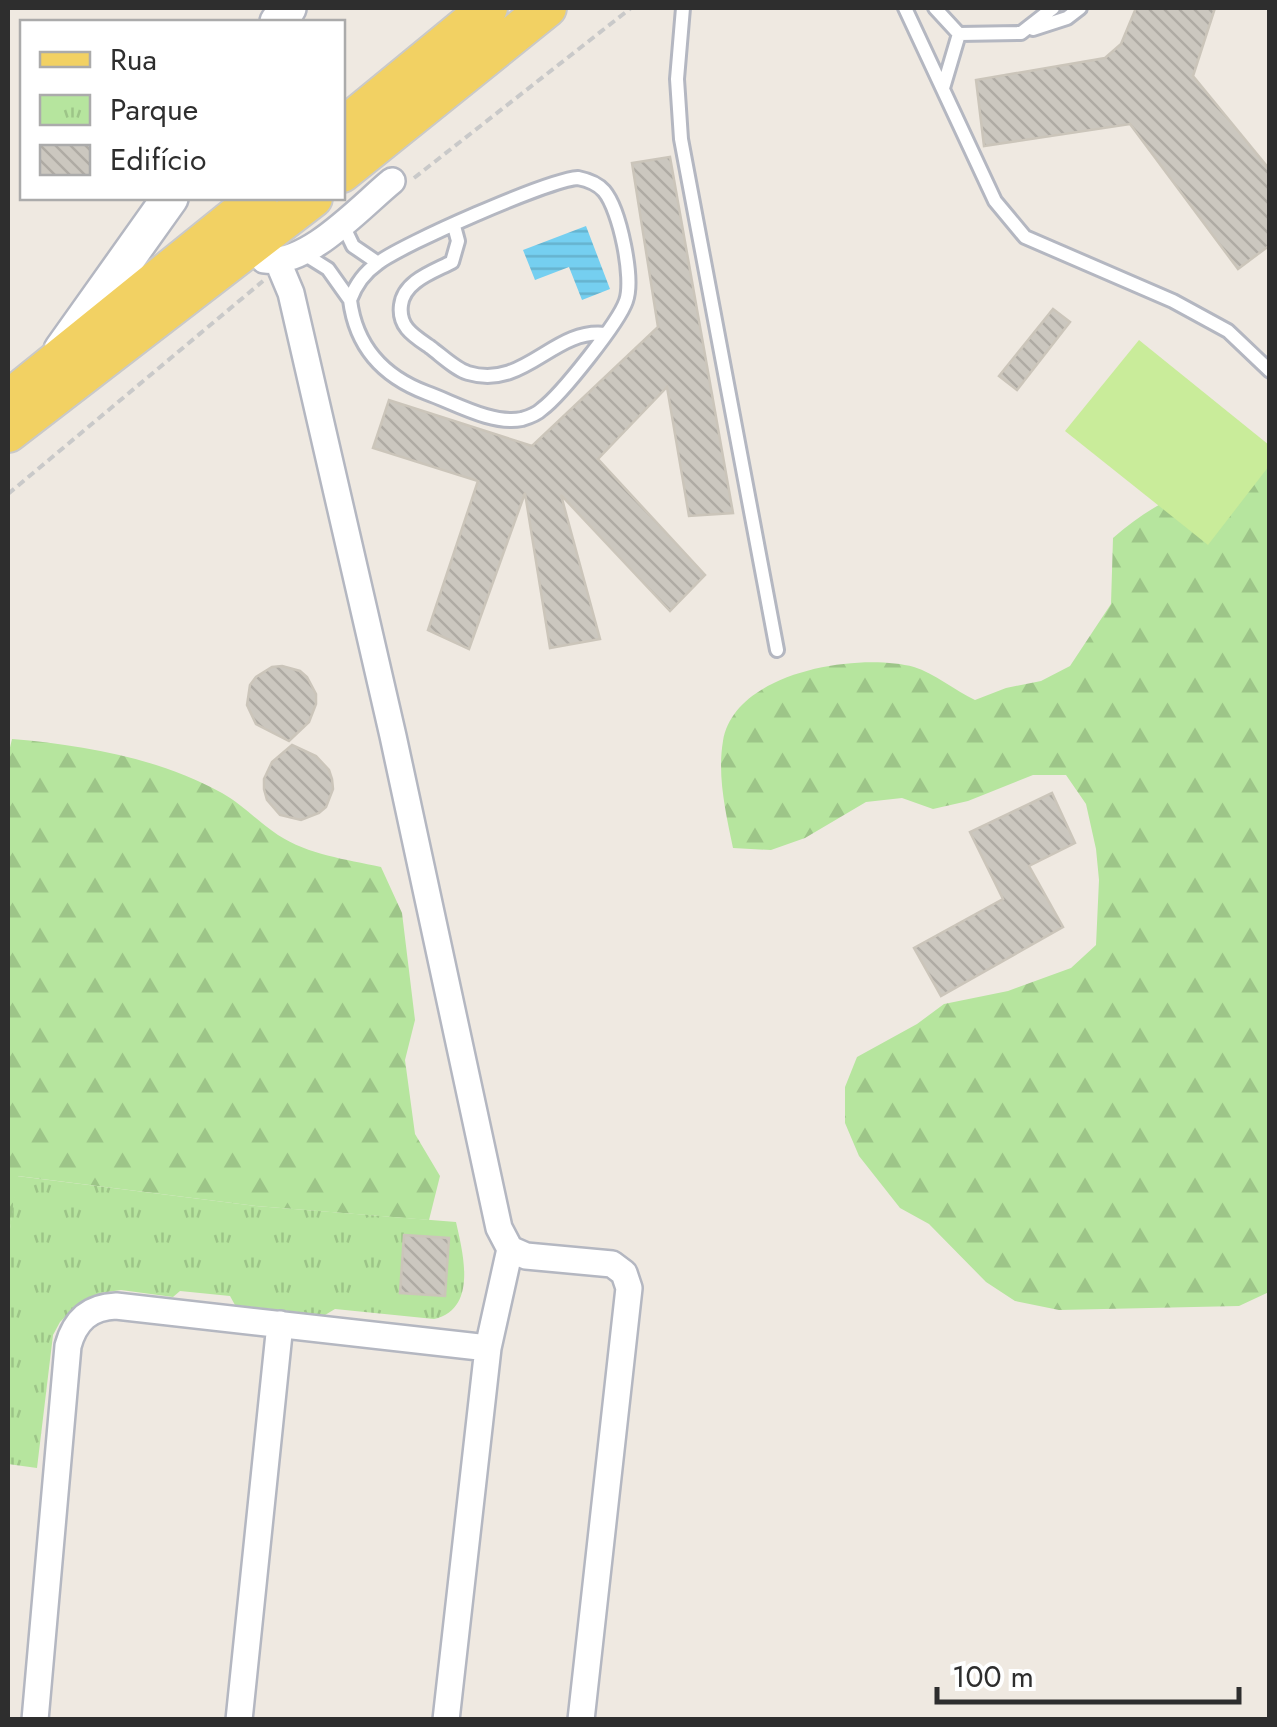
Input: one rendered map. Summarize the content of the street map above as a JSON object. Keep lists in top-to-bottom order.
{
  "legend": ["Rua", "Parque", "Edifício"],
  "scale_bar": "100 m"
}
